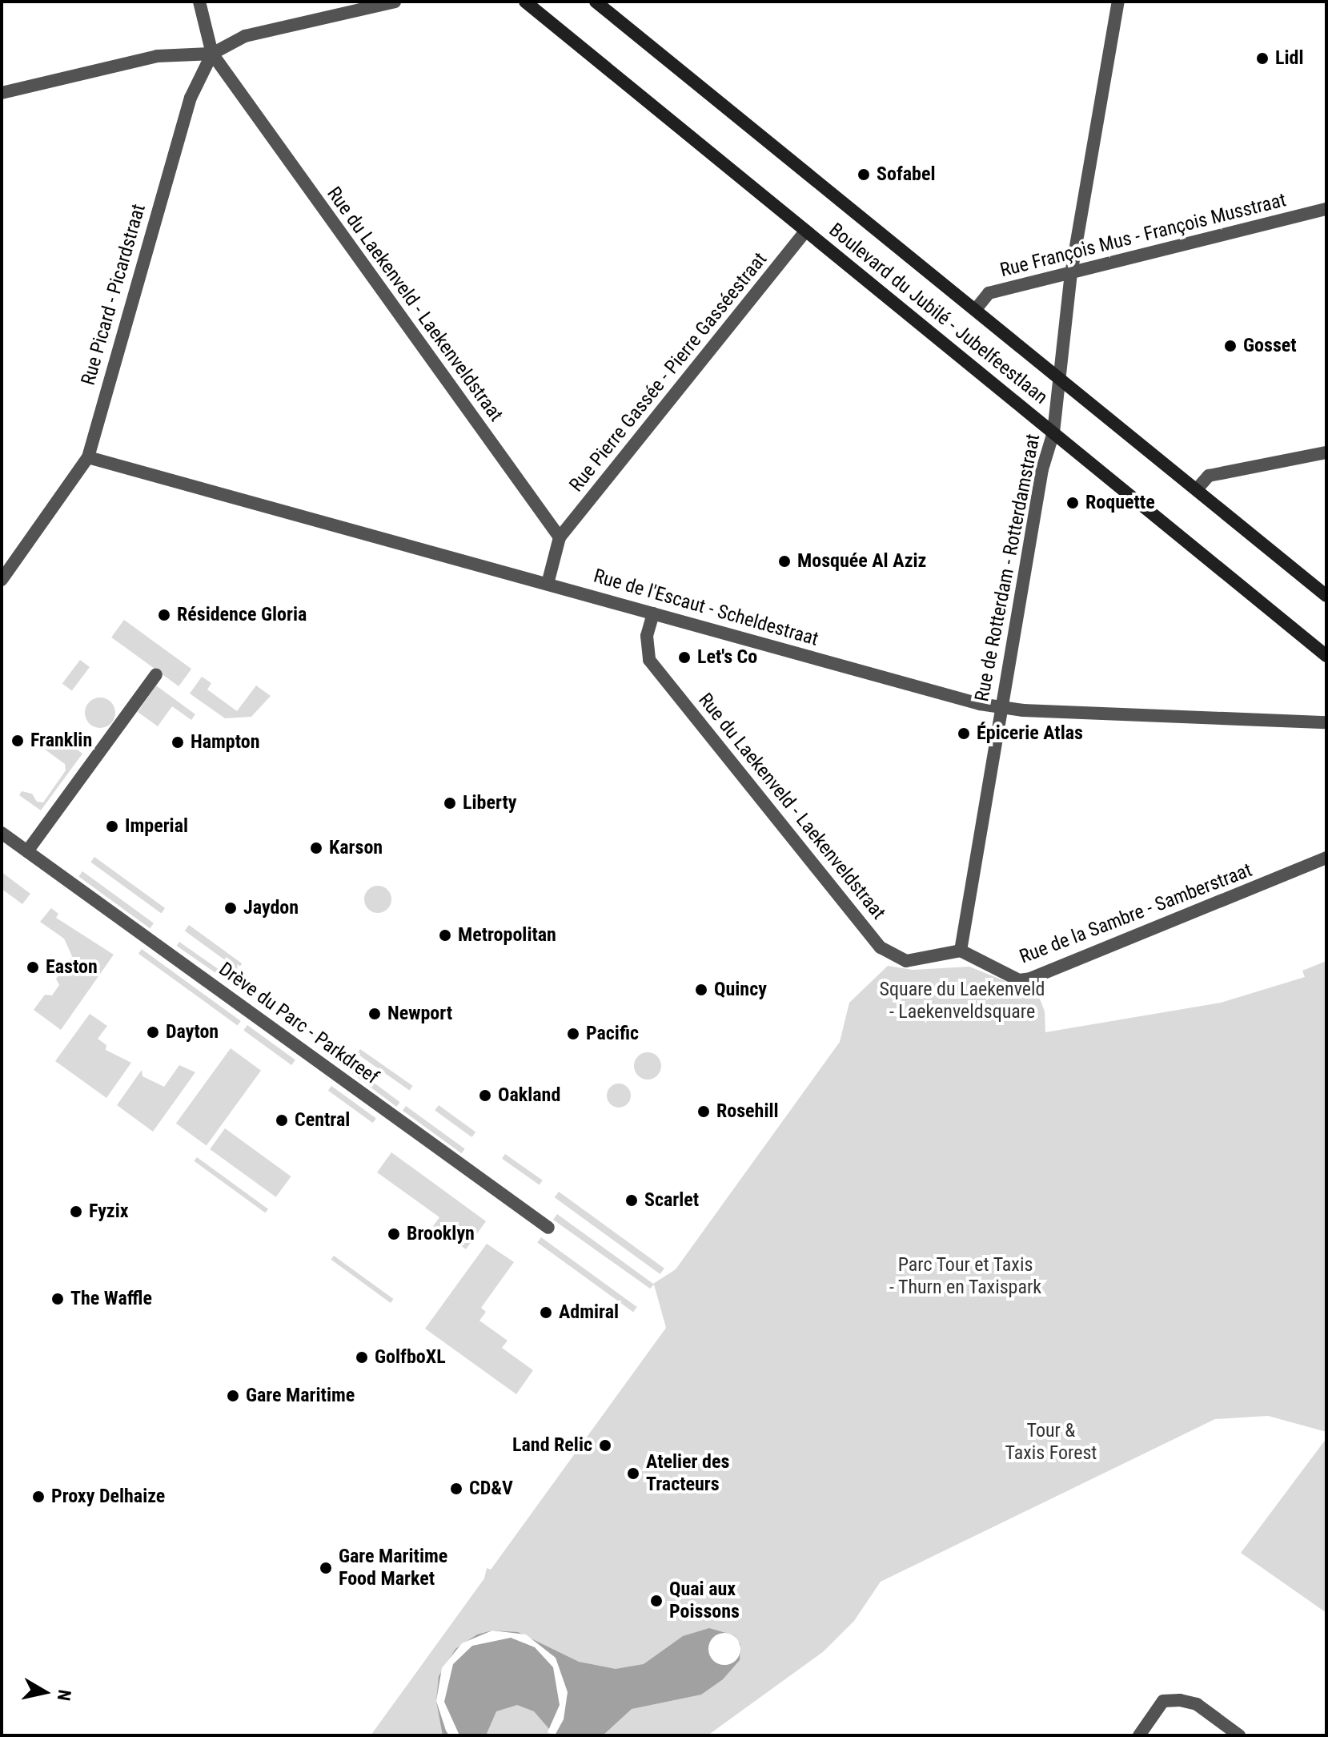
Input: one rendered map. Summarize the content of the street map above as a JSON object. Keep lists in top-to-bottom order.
{
  "streets": {
    "main road": ["Boulevard du Jubilé - Jubelfeestlaan"],
    "street": [
      "Rue François Mus - François Musstraat",
      "Rue Picard - Picardstraat",
      "Rue du Laekenveld - Laekenveldstraat",
      "Rue Pierre Gassée - Pierre Gasséestraat",
      "Rue de Rotterdam - Rotterdamstraat",
      "Rue de l'Escaut - Scheldestraat",
      "Rue de la Sambre - Samberstraat",
      "Drève du Parc - Parkdreef"
    ]
  },
  "crossings": [
    ["Rue François Mus - François Musstraat", "Boulevard du Jubilé - Jubelfeestlaan"],
    ["Rue François Mus - François Musstraat", "Rue de Rotterdam - Rotterdamstraat"],
    ["Rue Picard - Picardstraat", "Rue du Laekenveld - Laekenveldstraat"],
    ["Rue Picard - Picardstraat", "Rue de l'Escaut - Scheldestraat"],
    ["Rue du Laekenveld - Laekenveldstraat", "Rue Pierre Gassée - Pierre Gasséestraat"],
    ["Rue du Laekenveld - Laekenveldstraat", "Rue de Rotterdam - Rotterdamstraat"],
    ["Rue du Laekenveld - Laekenveldstraat", "Rue de l'Escaut - Scheldestraat"],
    ["Rue du Laekenveld - Laekenveldstraat", "Rue de la Sambre - Samberstraat"],
    ["Boulevard du Jubilé - Jubelfeestlaan", "Rue Pierre Gassée - Pierre Gasséestraat"],
    ["Boulevard du Jubilé - Jubelfeestlaan", "Rue de Rotterdam - Rotterdamstraat"],
    ["Rue de Rotterdam - Rotterdamstraat", "Rue de l'Escaut - Scheldestraat"],
    ["Rue de Rotterdam - Rotterdamstraat", "Rue de la Sambre - Samberstraat"]
  ],
  "parks": ["Square du Laekenveld - Laekenveldsquare", "Parc Tour et Taxis - Thurn en Taxispark", "Tour & Taxis Forest"],
  "places": [
    "Lidl",
    "Sofabel",
    "Gosset",
    "Roquette",
    "Mosquée Al Aziz",
    "Résidence Gloria",
    "Let's Co",
    "Épicerie Atlas",
    "Franklin",
    "Hampton",
    "Liberty",
    "Imperial",
    "Karson",
    "Jaydon",
    "Metropolitan",
    "Easton",
    "Quincy",
    "Newport",
    "Dayton",
    "Pacific",
    "Oakland",
    "Rosehill",
    "Central",
    "Scarlet",
    "Fyzix",
    "Brooklyn",
    "The Waffle",
    "Admiral",
    "GolfboXL",
    "Gare Maritime",
    "Land Relic",
    "Atelier des Tracteurs",
    "CD&V",
    "Proxy Delhaize",
    "Gare Maritime Food Market",
    "Quai aux Poissons"
  ],
  "north": "right"
}
